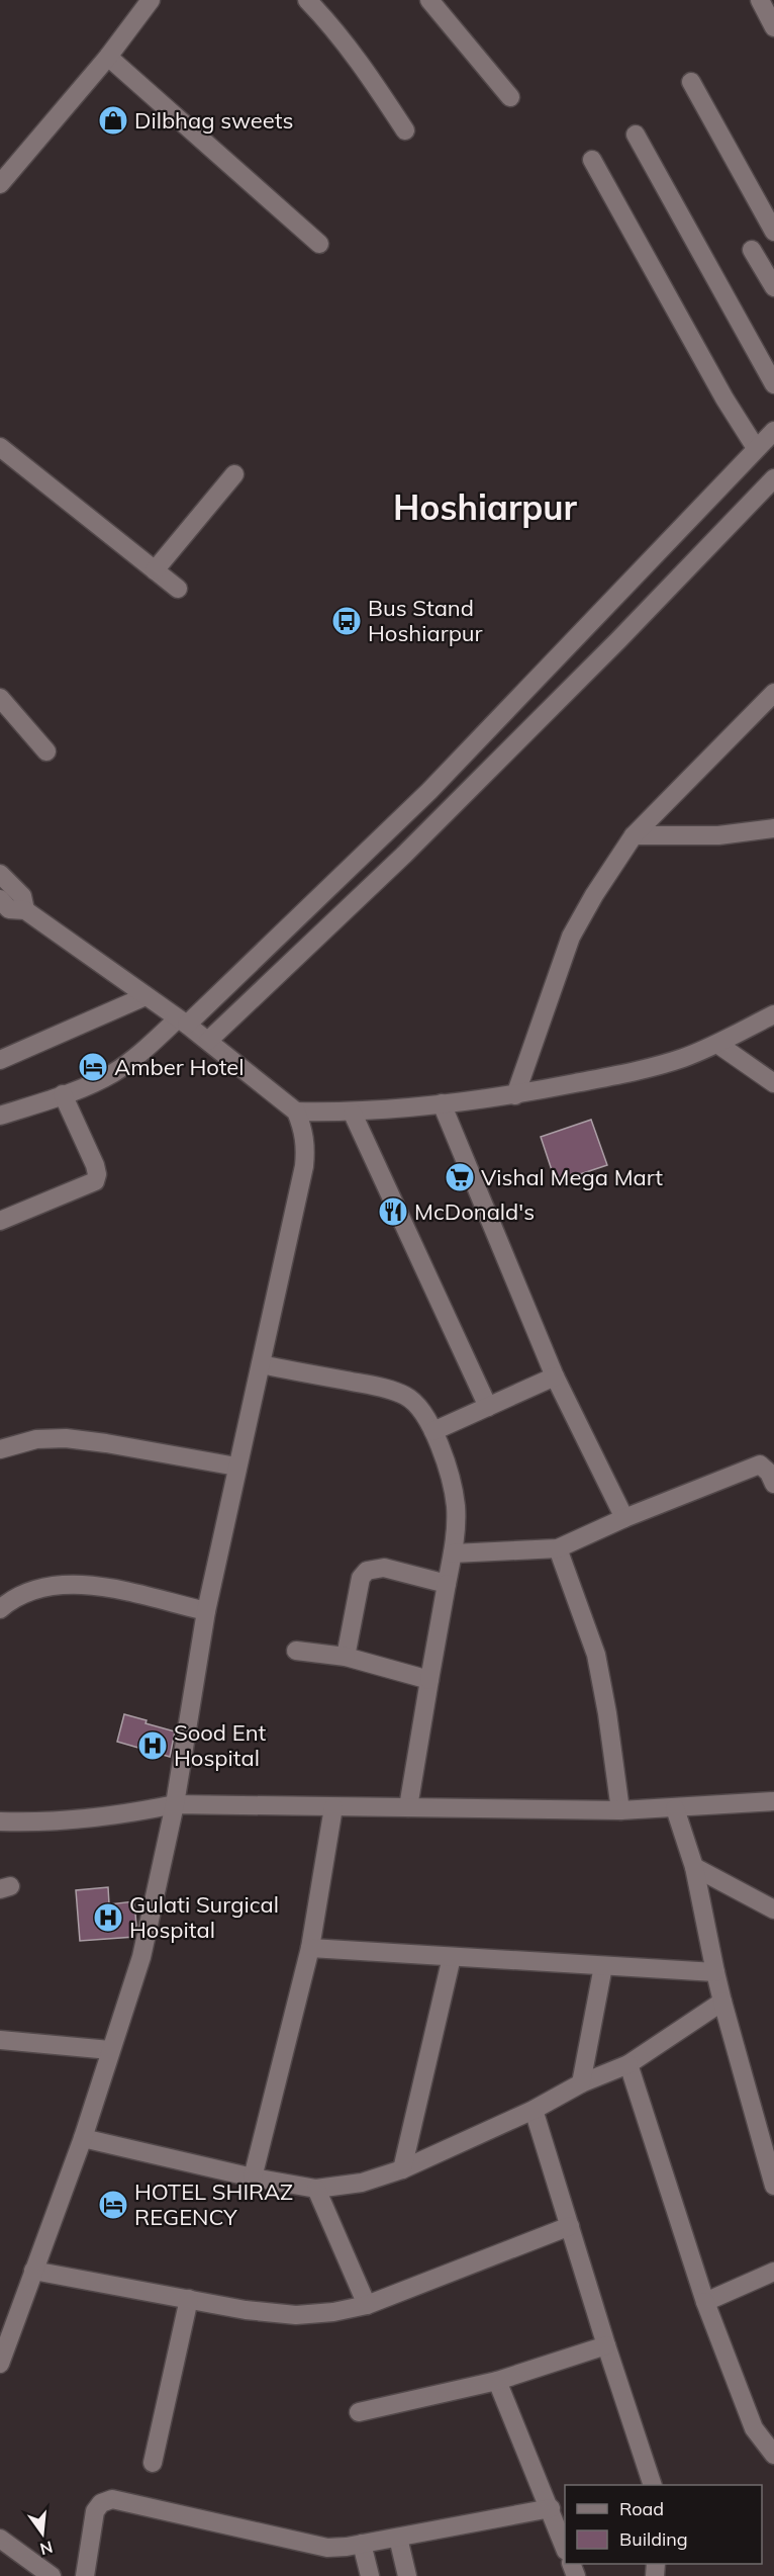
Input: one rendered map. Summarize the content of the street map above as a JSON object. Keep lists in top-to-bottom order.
{
  "districts": ["Hoshiarpur"],
  "places": {
    "shop": ["Dilbhag sweets"],
    "bus stop": ["Bus Stand Hoshiarpur"],
    "hotel": ["Amber Hotel", "HOTEL SHIRAZ REGENCY"],
    "supermarket": ["Vishal Mega Mart"],
    "restaurant": ["McDonald's"],
    "hospital": ["Sood Ent Hospital", "Gulati Surgical Hospital"]
  },
  "legend": ["Road", "Building"],
  "north": "bottom"
}
